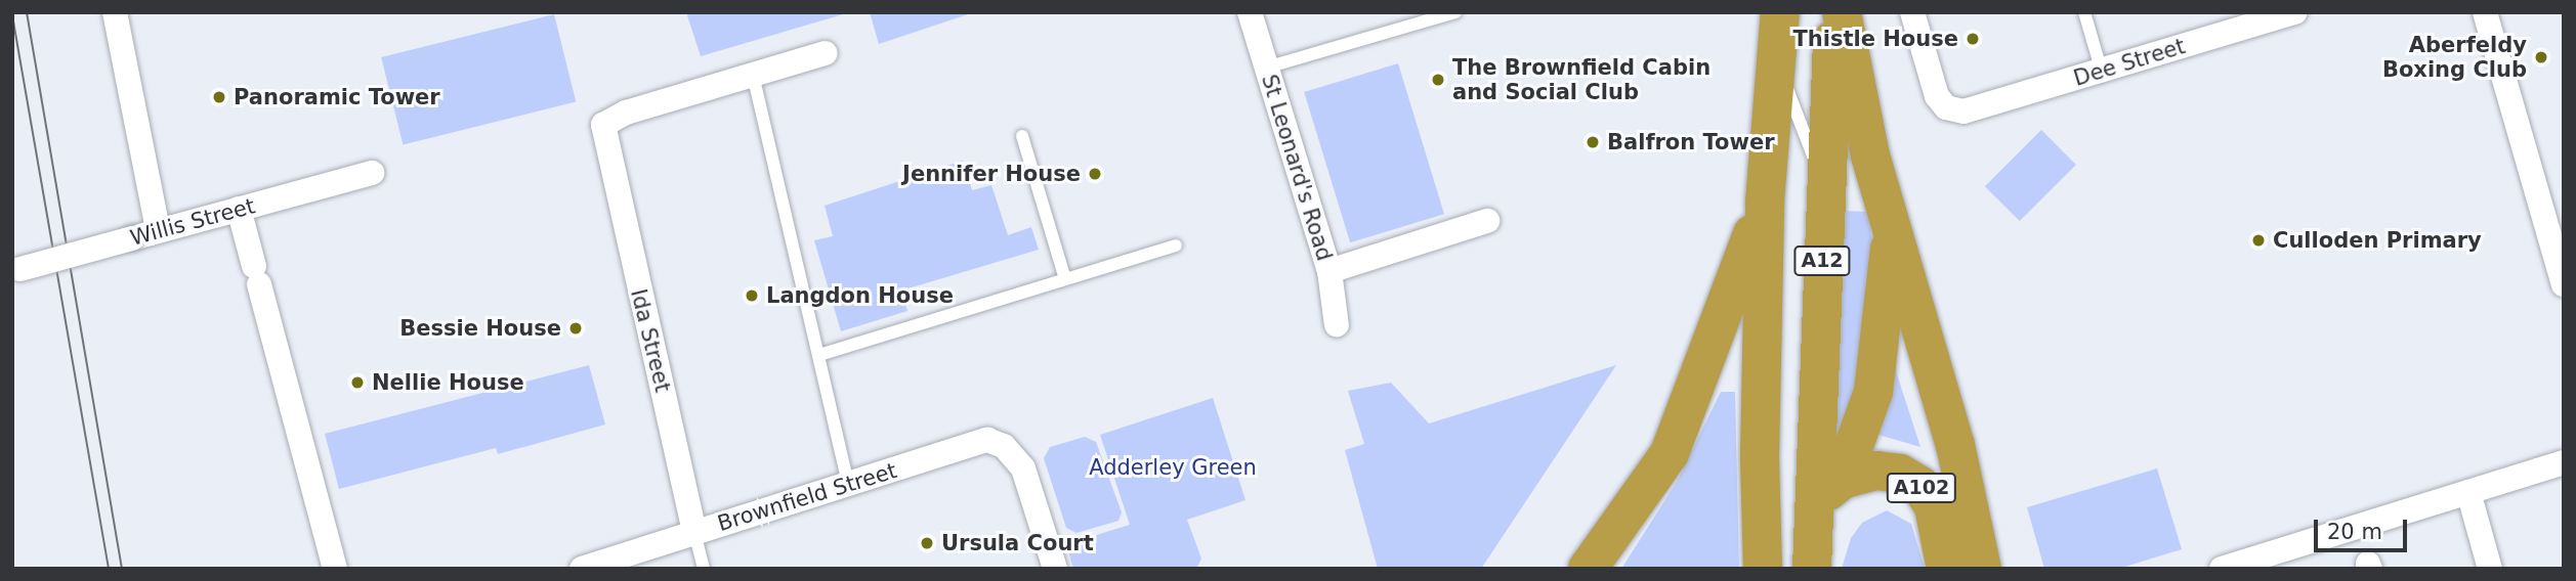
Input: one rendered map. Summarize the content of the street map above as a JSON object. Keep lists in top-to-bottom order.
{
  "streets": {
    "highway": ["A12", "A102"],
    "street": [
      "Dee Street",
      "St Leonard's Road",
      "Willis Street",
      "Ida Street",
      "Brownfield Street"
    ]
  },
  "crossings": [
    ["Ida Street", "Brownfield Street"]
  ],
  "parks": ["Adderley Green"],
  "places": [
    "Thistle House",
    "Aberfeldy Boxing Club",
    "The Brownfield Cabin and Social Club",
    "Panoramic Tower",
    "Balfron Tower",
    "Jennifer House",
    "Culloden Primary",
    "Langdon House",
    "Bessie House",
    "Nellie House",
    "Ursula Court"
  ],
  "scale_bar": "20 m"
}
